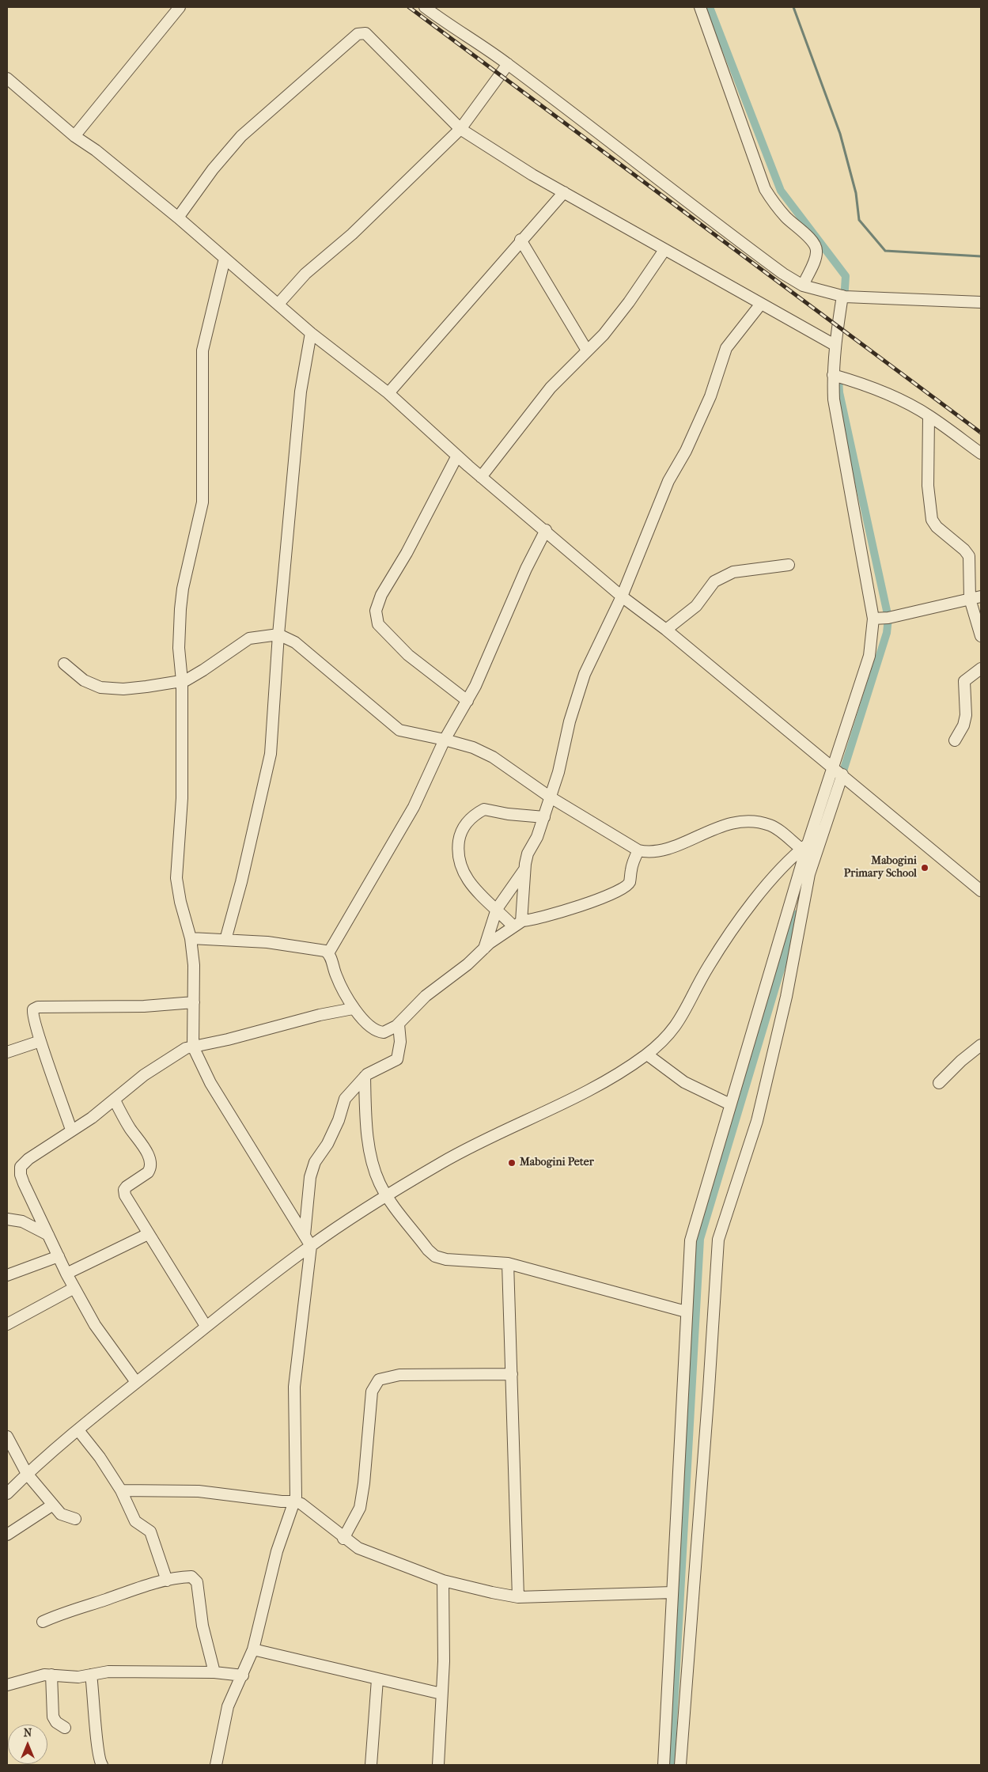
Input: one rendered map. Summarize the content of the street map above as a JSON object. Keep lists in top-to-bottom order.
{
  "places": ["Mabogini Primary School", "Mabogini Peter"],
  "north": "top"
}
